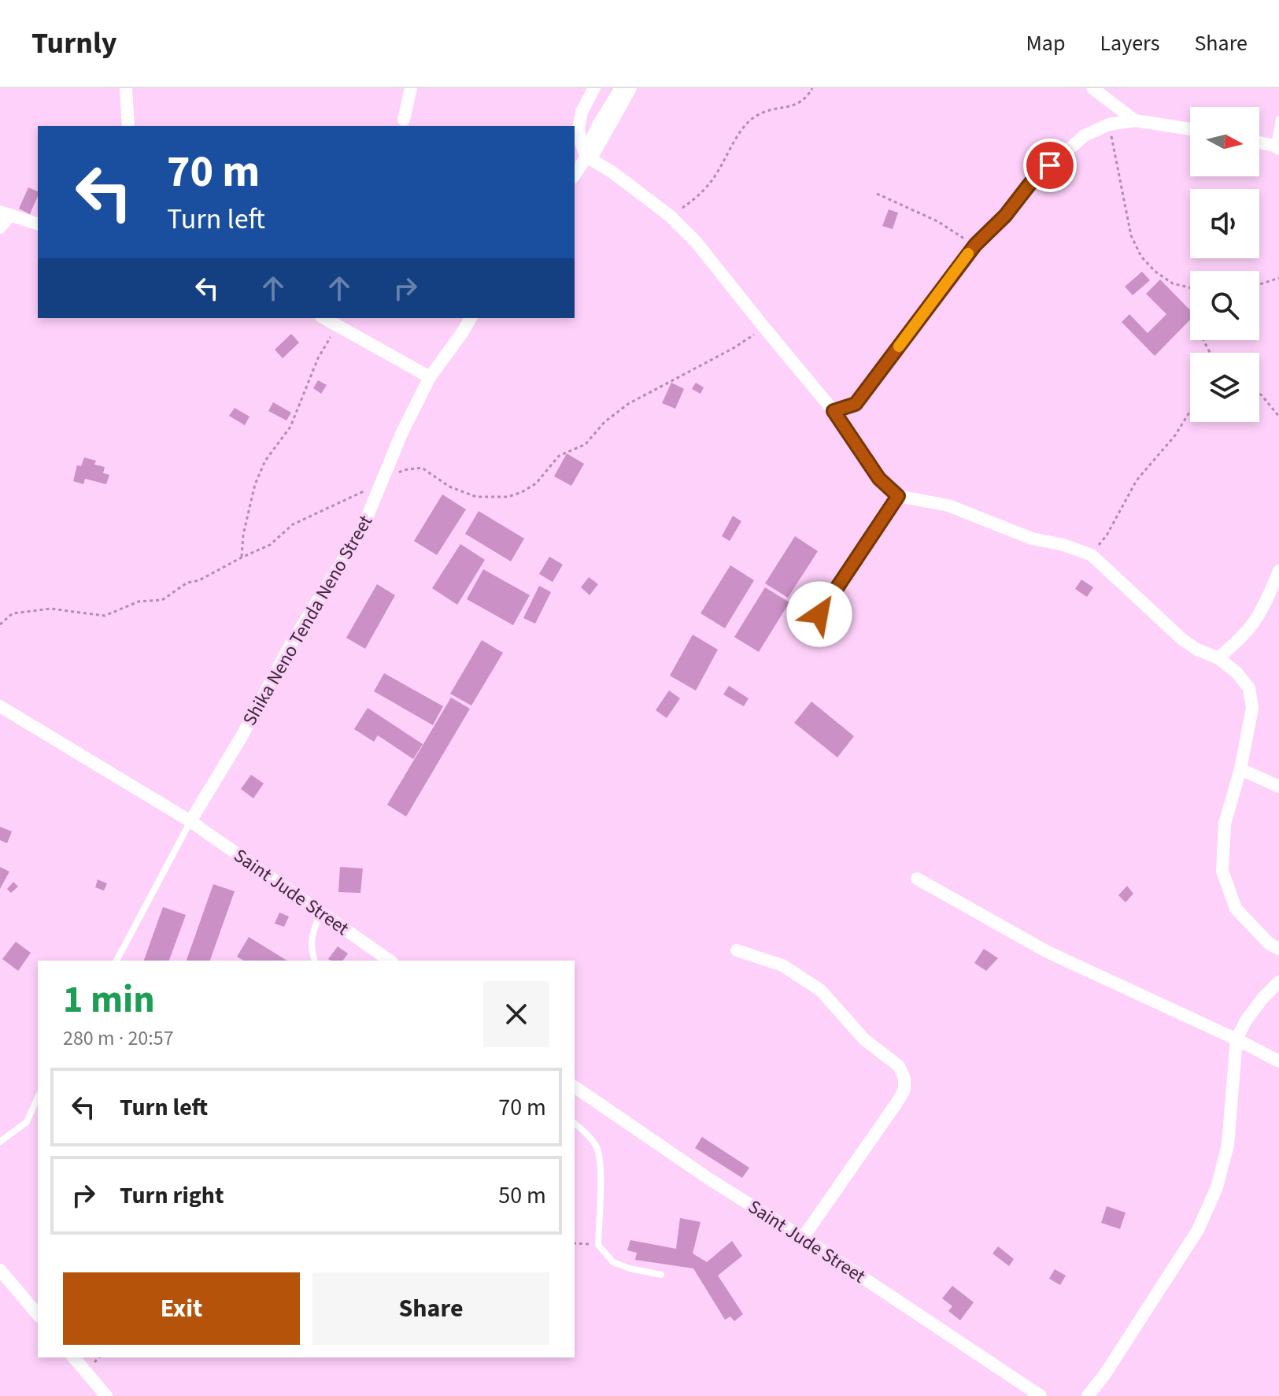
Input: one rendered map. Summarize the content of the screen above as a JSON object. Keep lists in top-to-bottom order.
{
  "streets": {
    "street": ["Shika Neno Tenda Neno Street", "Saint Jude Street"]
  },
  "crossings": [
    ["Shika Neno Tenda Neno Street", "Saint Jude Street"]
  ],
  "north": "right",
  "page": {
    "header": "Turnly",
    "nav": ["Map", "Layers", "Share"],
    "turn": ["70 m", "Turn left"],
    "heading": ["1 min", "280 m · 20:57"],
    "list": [
      {
        "name": "Turn left",
        "value": "70 m"
      },
      {
        "name": "Turn right",
        "value": "50 m"
      }
    ],
    "buttons": ["Exit", "Share"]
  }
}
